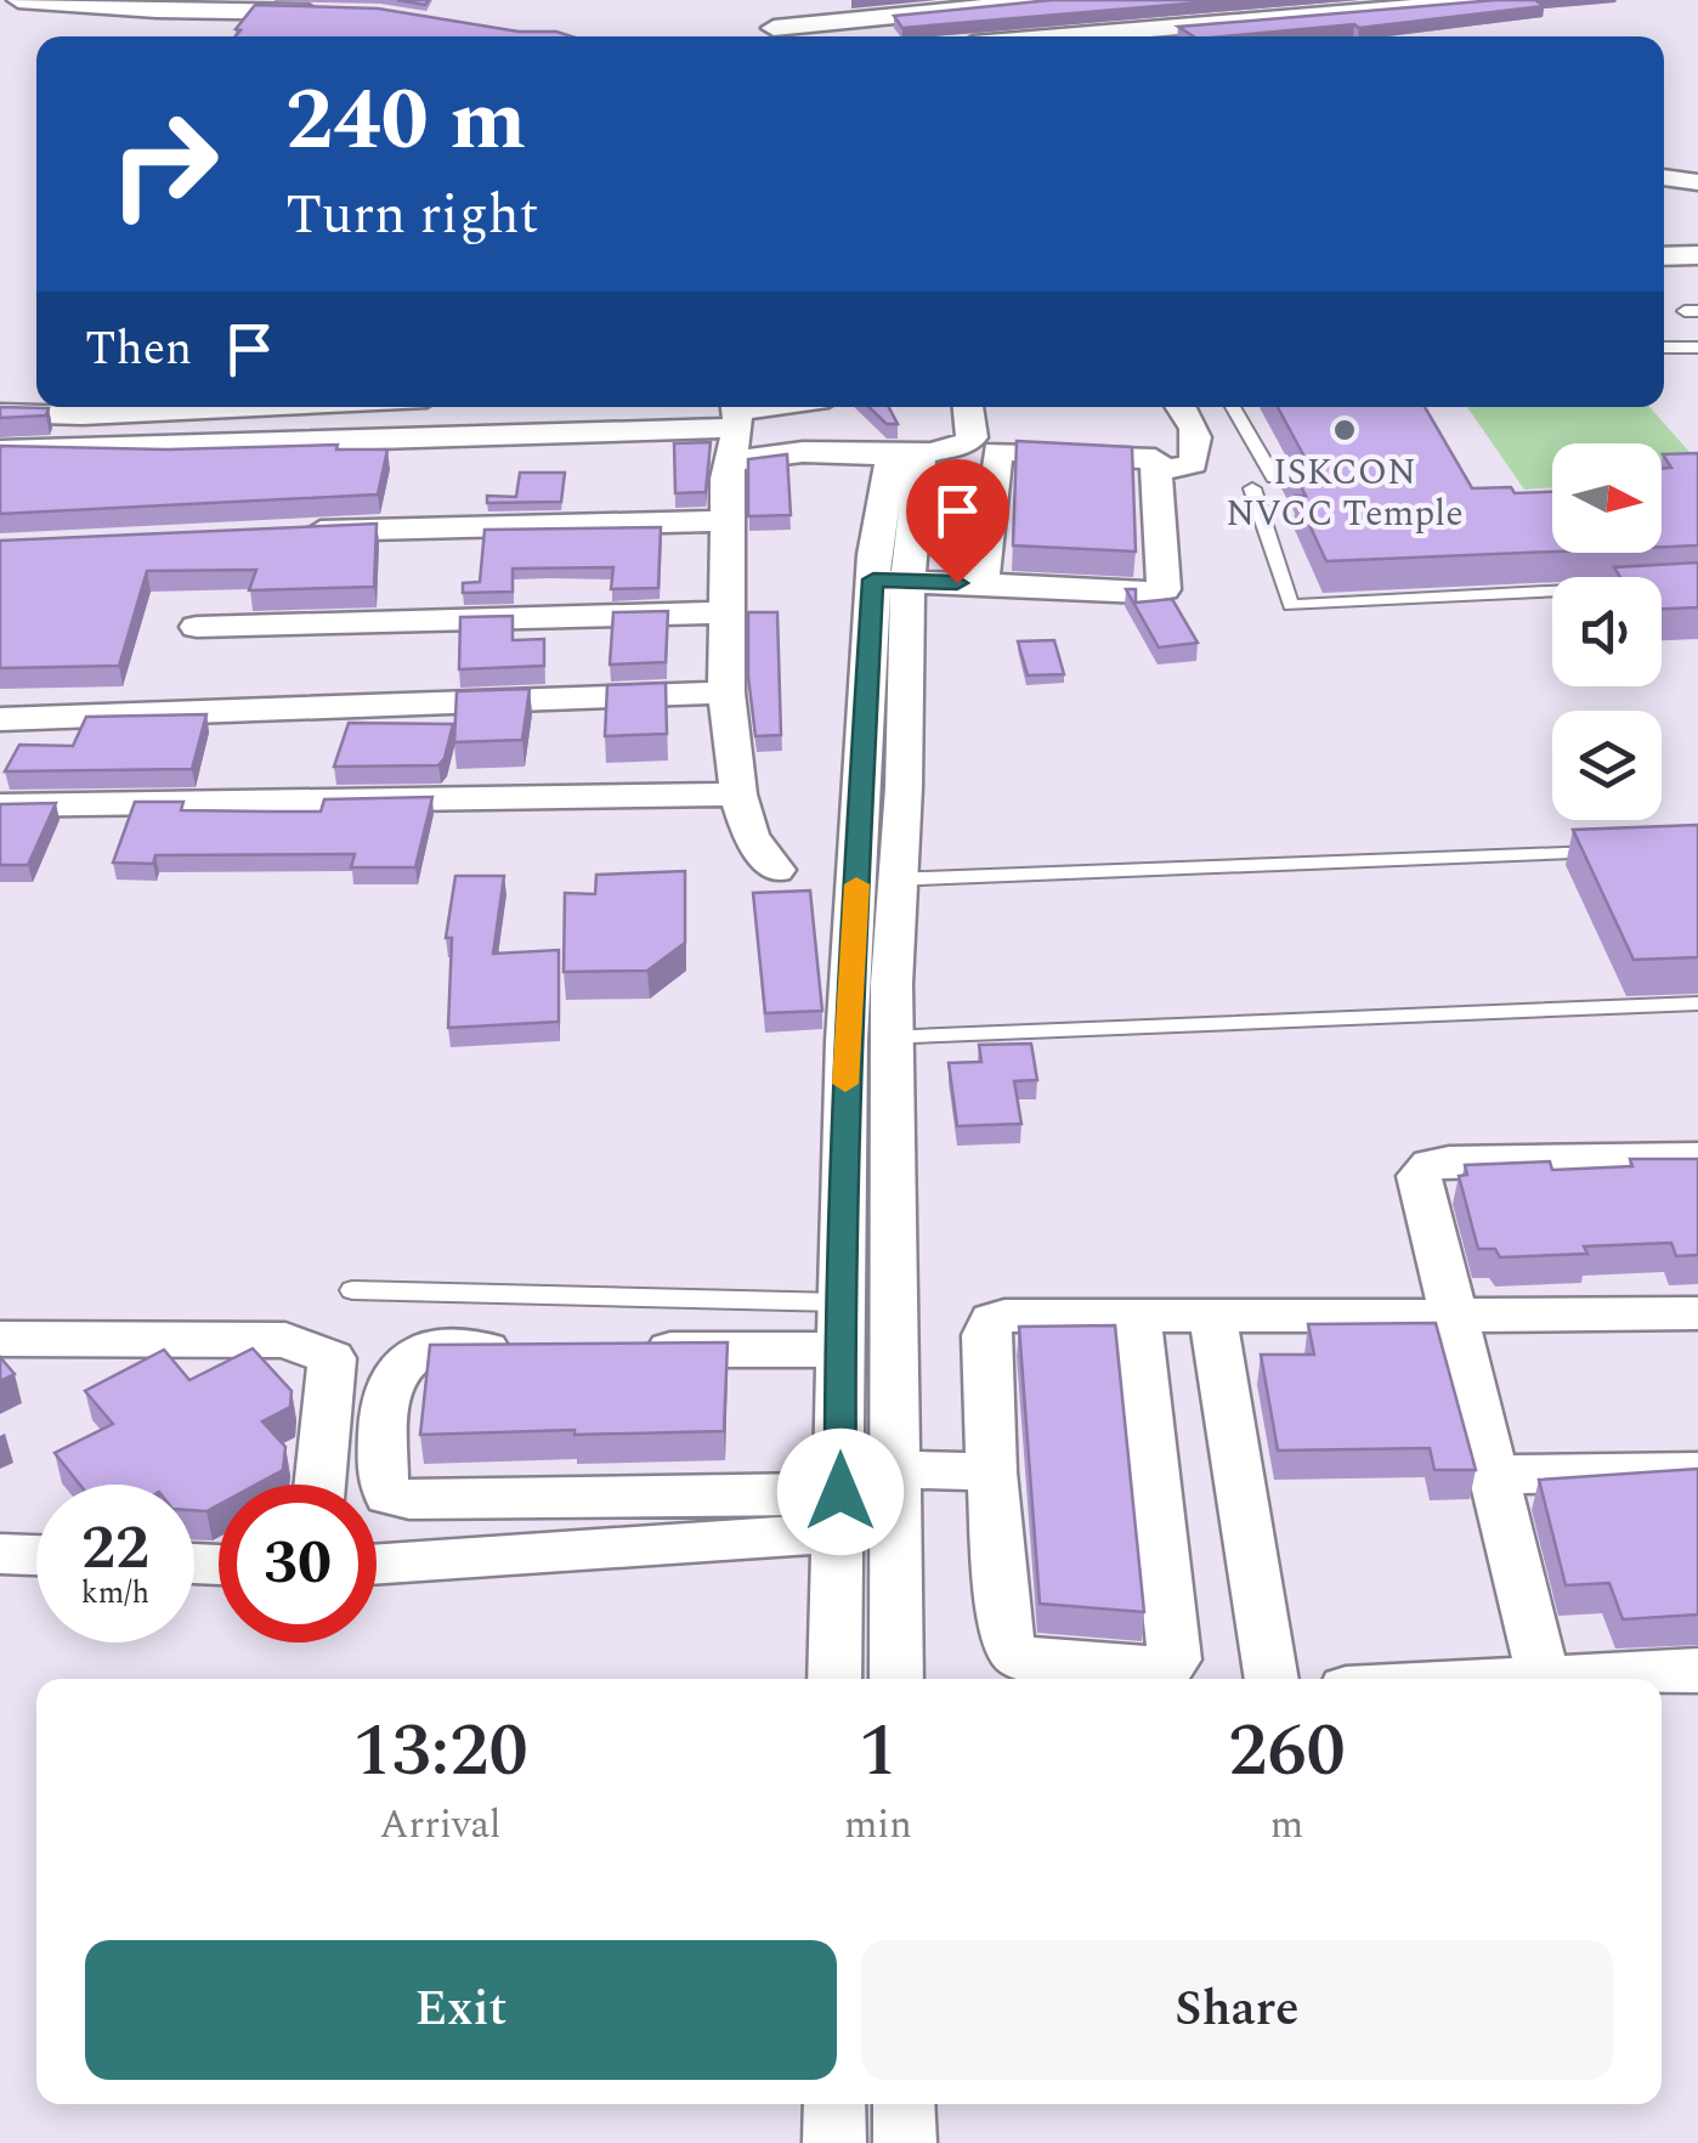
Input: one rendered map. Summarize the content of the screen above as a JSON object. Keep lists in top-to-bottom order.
{
  "places": ["ISKCON NVCC Temple"],
  "north": "right",
  "page": {
    "turn": ["240 m", "Turn right"],
    "then": "Then",
    "speed": "22 km/h",
    "limit": "30",
    "eta": [
      "13:20",
      "Arrival",
      "1",
      "min",
      "260",
      "m"
    ],
    "buttons": ["Exit", "Share"]
  }
}
